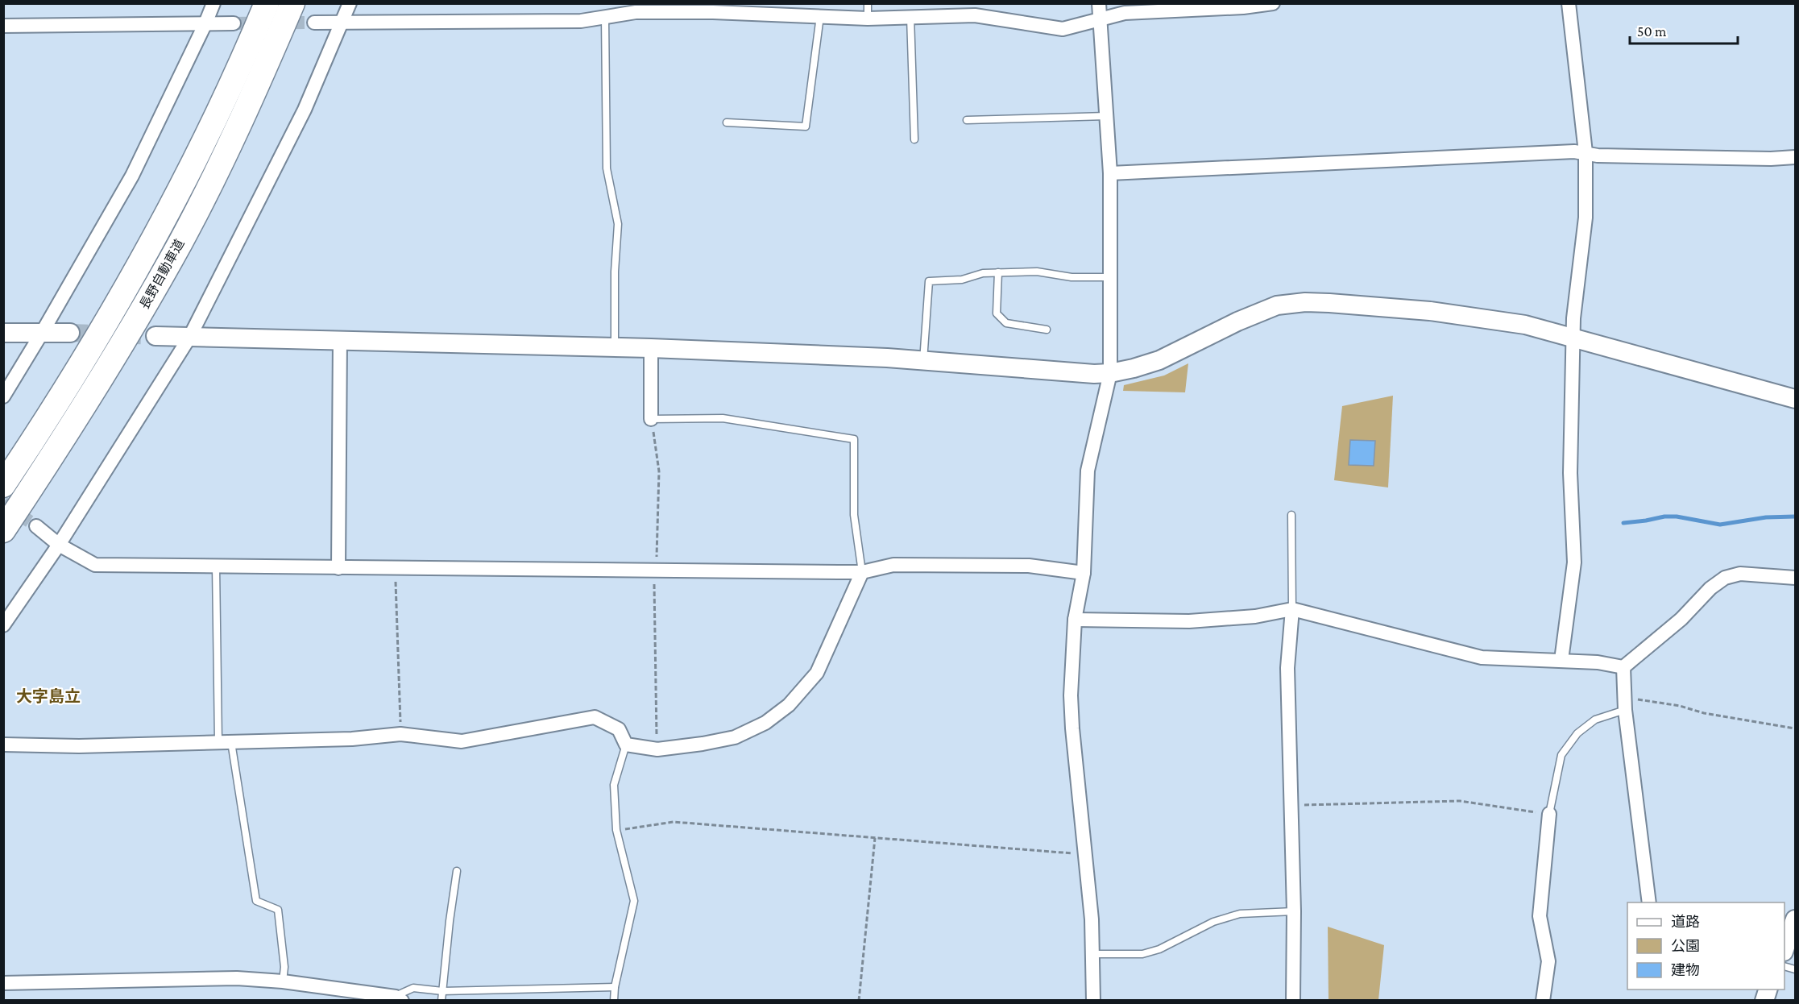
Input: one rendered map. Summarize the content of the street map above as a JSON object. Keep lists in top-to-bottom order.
{
  "streets": {
    "highway": ["長野自動車道"]
  },
  "districts": ["大字島立"],
  "legend": ["道路", "公園", "建物"],
  "scale_bar": "50 m"
}
